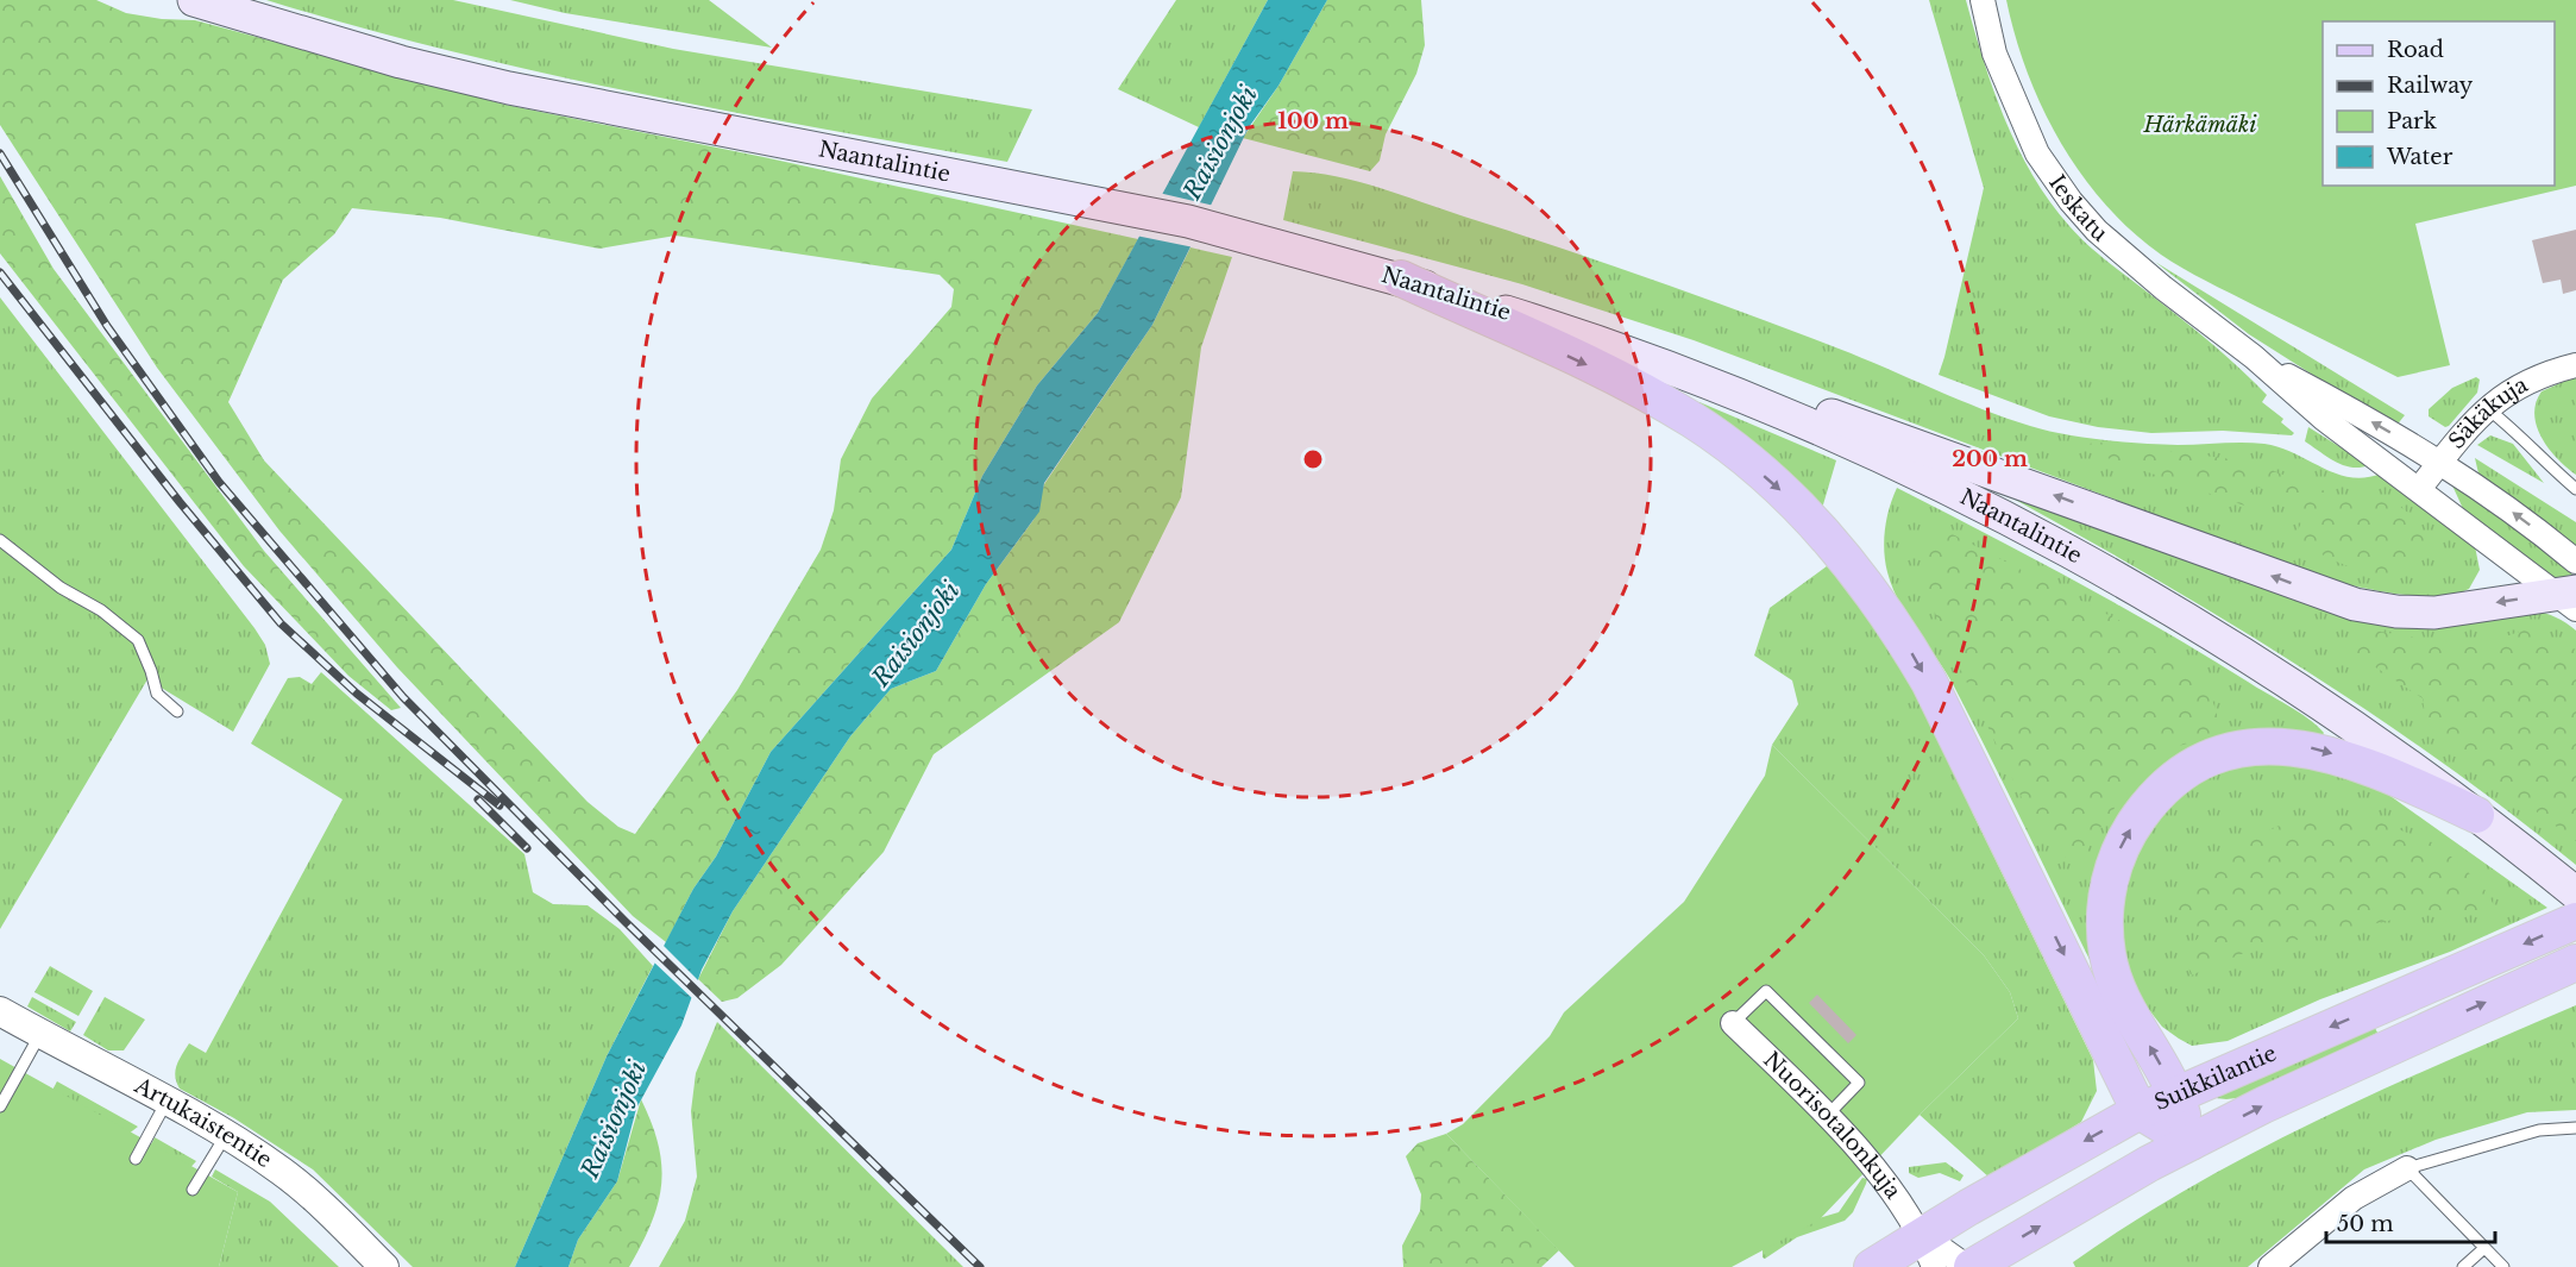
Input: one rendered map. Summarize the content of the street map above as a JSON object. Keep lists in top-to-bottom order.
{
  "streets": {
    "main road": ["Naantalintie", "Suikkilantie"],
    "street": [
      "Ieskatu",
      "Säkäkuja",
      "Artukaistentie",
      "Nuorisotalonkuja"
    ]
  },
  "crossings": [
    ["Ieskatu", "Säkäkuja"],
    ["Suikkilantie", "Nuorisotalonkuja"]
  ],
  "water": ["Raisionjoki"],
  "parks": ["Härkämäki"],
  "legend": [
    "Road",
    "Railway",
    "Park",
    "Water"
  ],
  "scale_bar": "50 m",
  "rings": ["100 m", "200 m"]
}
